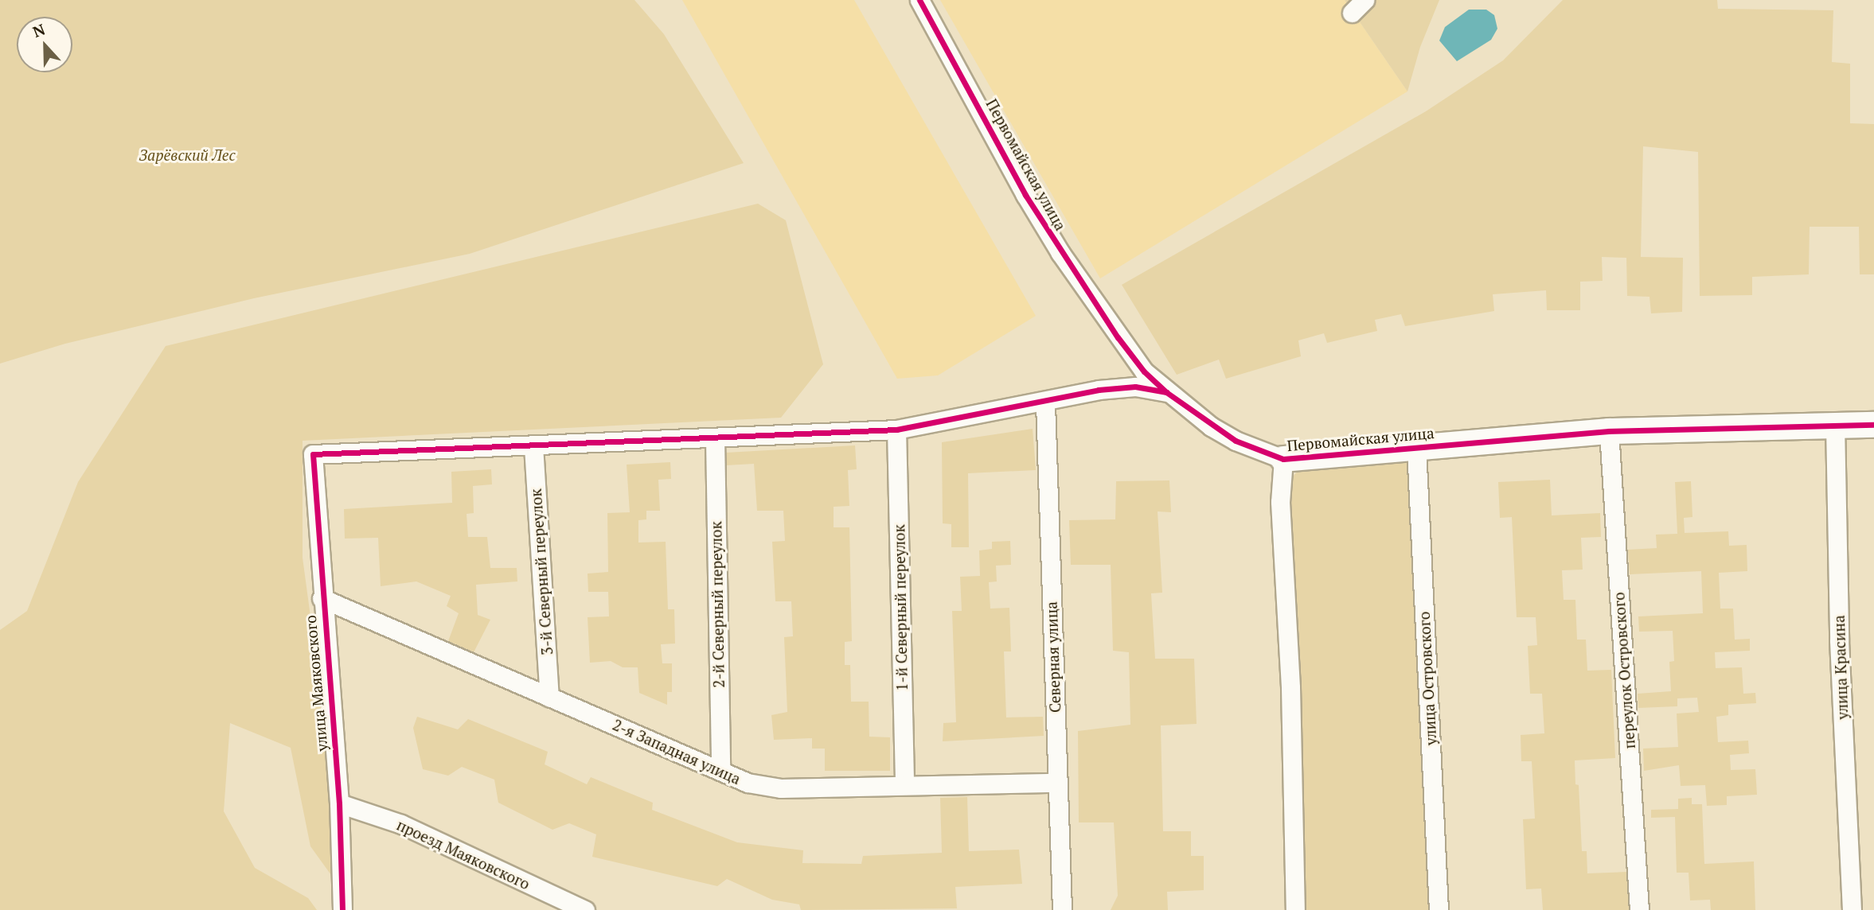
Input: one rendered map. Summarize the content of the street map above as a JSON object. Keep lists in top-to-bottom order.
{
  "streets": {
    "street": [
      "Первомайская улица",
      "3-й Северный переулок",
      "2-й Северный переулок",
      "1-й Северный переулок",
      "Северная улица",
      "улица Красина",
      "переулок Островского",
      "улица Островского",
      "улица Маяковского",
      "2-я Западная улица",
      "проезд Маяковского"
    ]
  },
  "crossings": [
    ["Первомайская улица", "улица Красина"],
    ["Первомайская улица", "переулок Островского"],
    ["Первомайская улица", "улица Островского"],
    ["3-й Северный переулок", "улица Маяковского"],
    ["3-й Северный переулок", "2-я Западная улица"],
    ["2-й Северный переулок", "2-я Западная улица"],
    ["1-й Северный переулок", "2-я Западная улица"],
    ["Северная улица", "2-я Западная улица"],
    ["улица Маяковского", "2-я Западная улица"],
    ["улица Маяковского", "проезд Маяковского"]
  ],
  "parks": ["Зарёвский Лес"],
  "north": "top"
}
